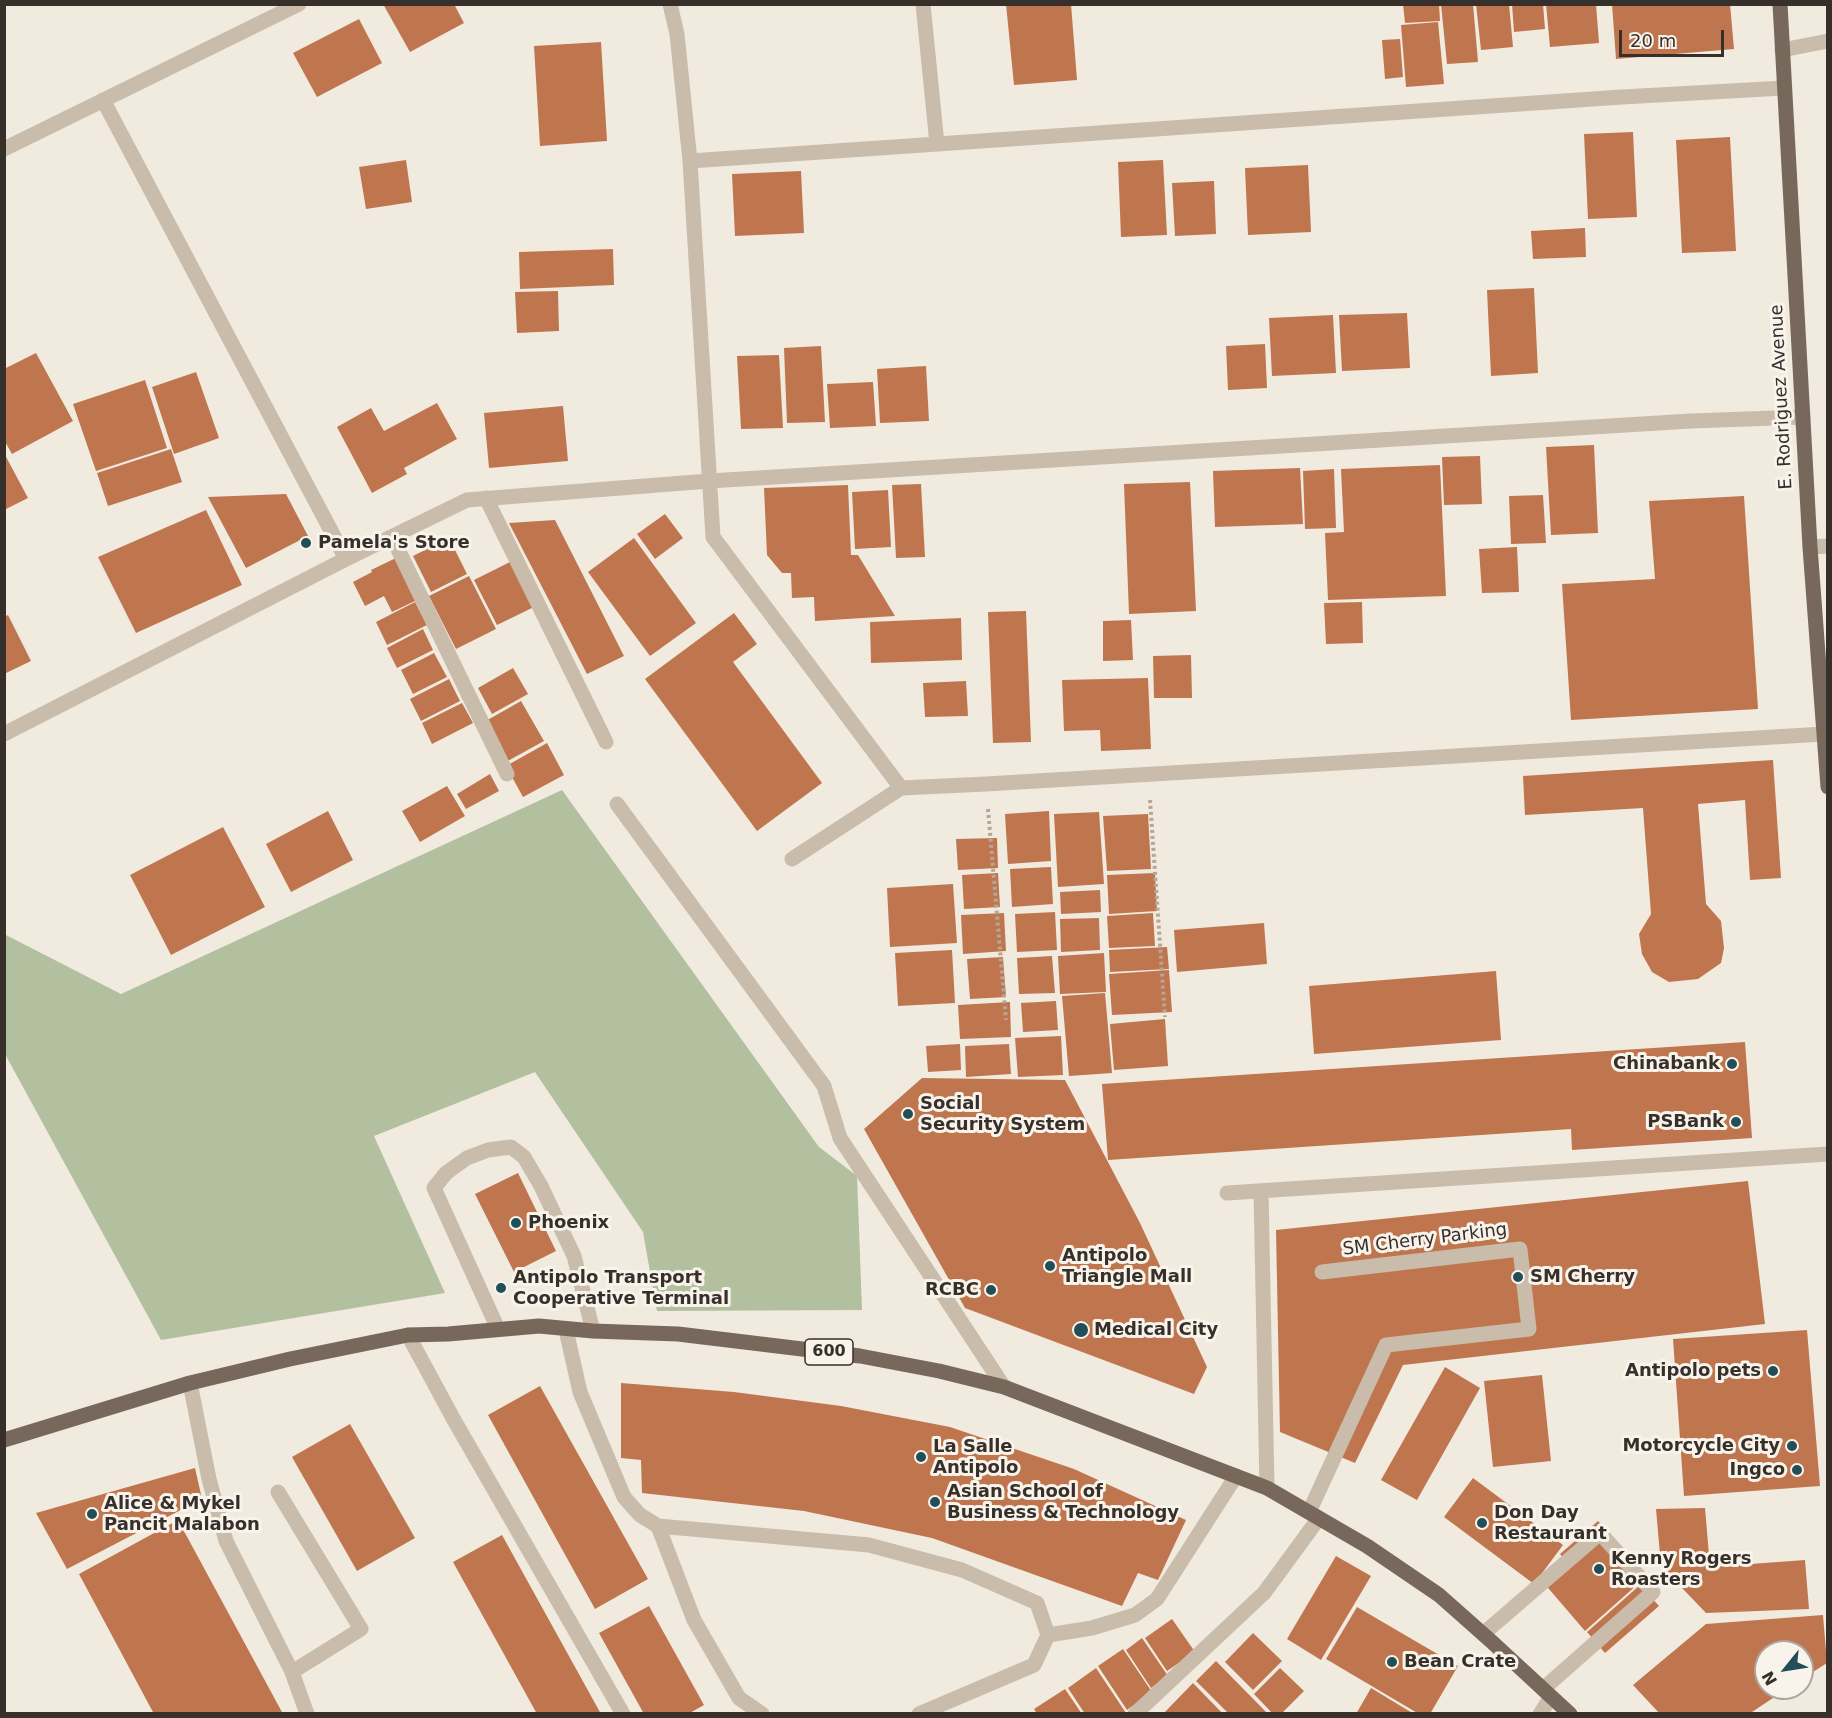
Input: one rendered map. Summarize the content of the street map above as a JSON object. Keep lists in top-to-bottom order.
{
  "streets": {
    "main road": ["E. Rodriguez Avenue", "600"],
    "street": ["SM Cherry Parking"]
  },
  "crossings": [
    ["SM Cherry Parking", "600"]
  ],
  "places": [
    "Pamela's Store",
    "Chinabank",
    "Social Security System",
    "PSBank",
    "Phoenix",
    "Antipolo Triangle Mall",
    "SM Cherry",
    "Antipolo Transport Cooperative Terminal",
    "RCBC",
    "Medical City",
    "Antipolo pets",
    "Motorcycle City",
    "La Salle Antipolo",
    "Ingco",
    "Asian School of Business & Technology",
    "Alice & Mykel Pancit Malabon",
    "Don Day Restaurant",
    "Kenny Rogers Roasters",
    "Bean Crate"
  ],
  "scale_bar": "20 m",
  "north": "bottom left"
}
